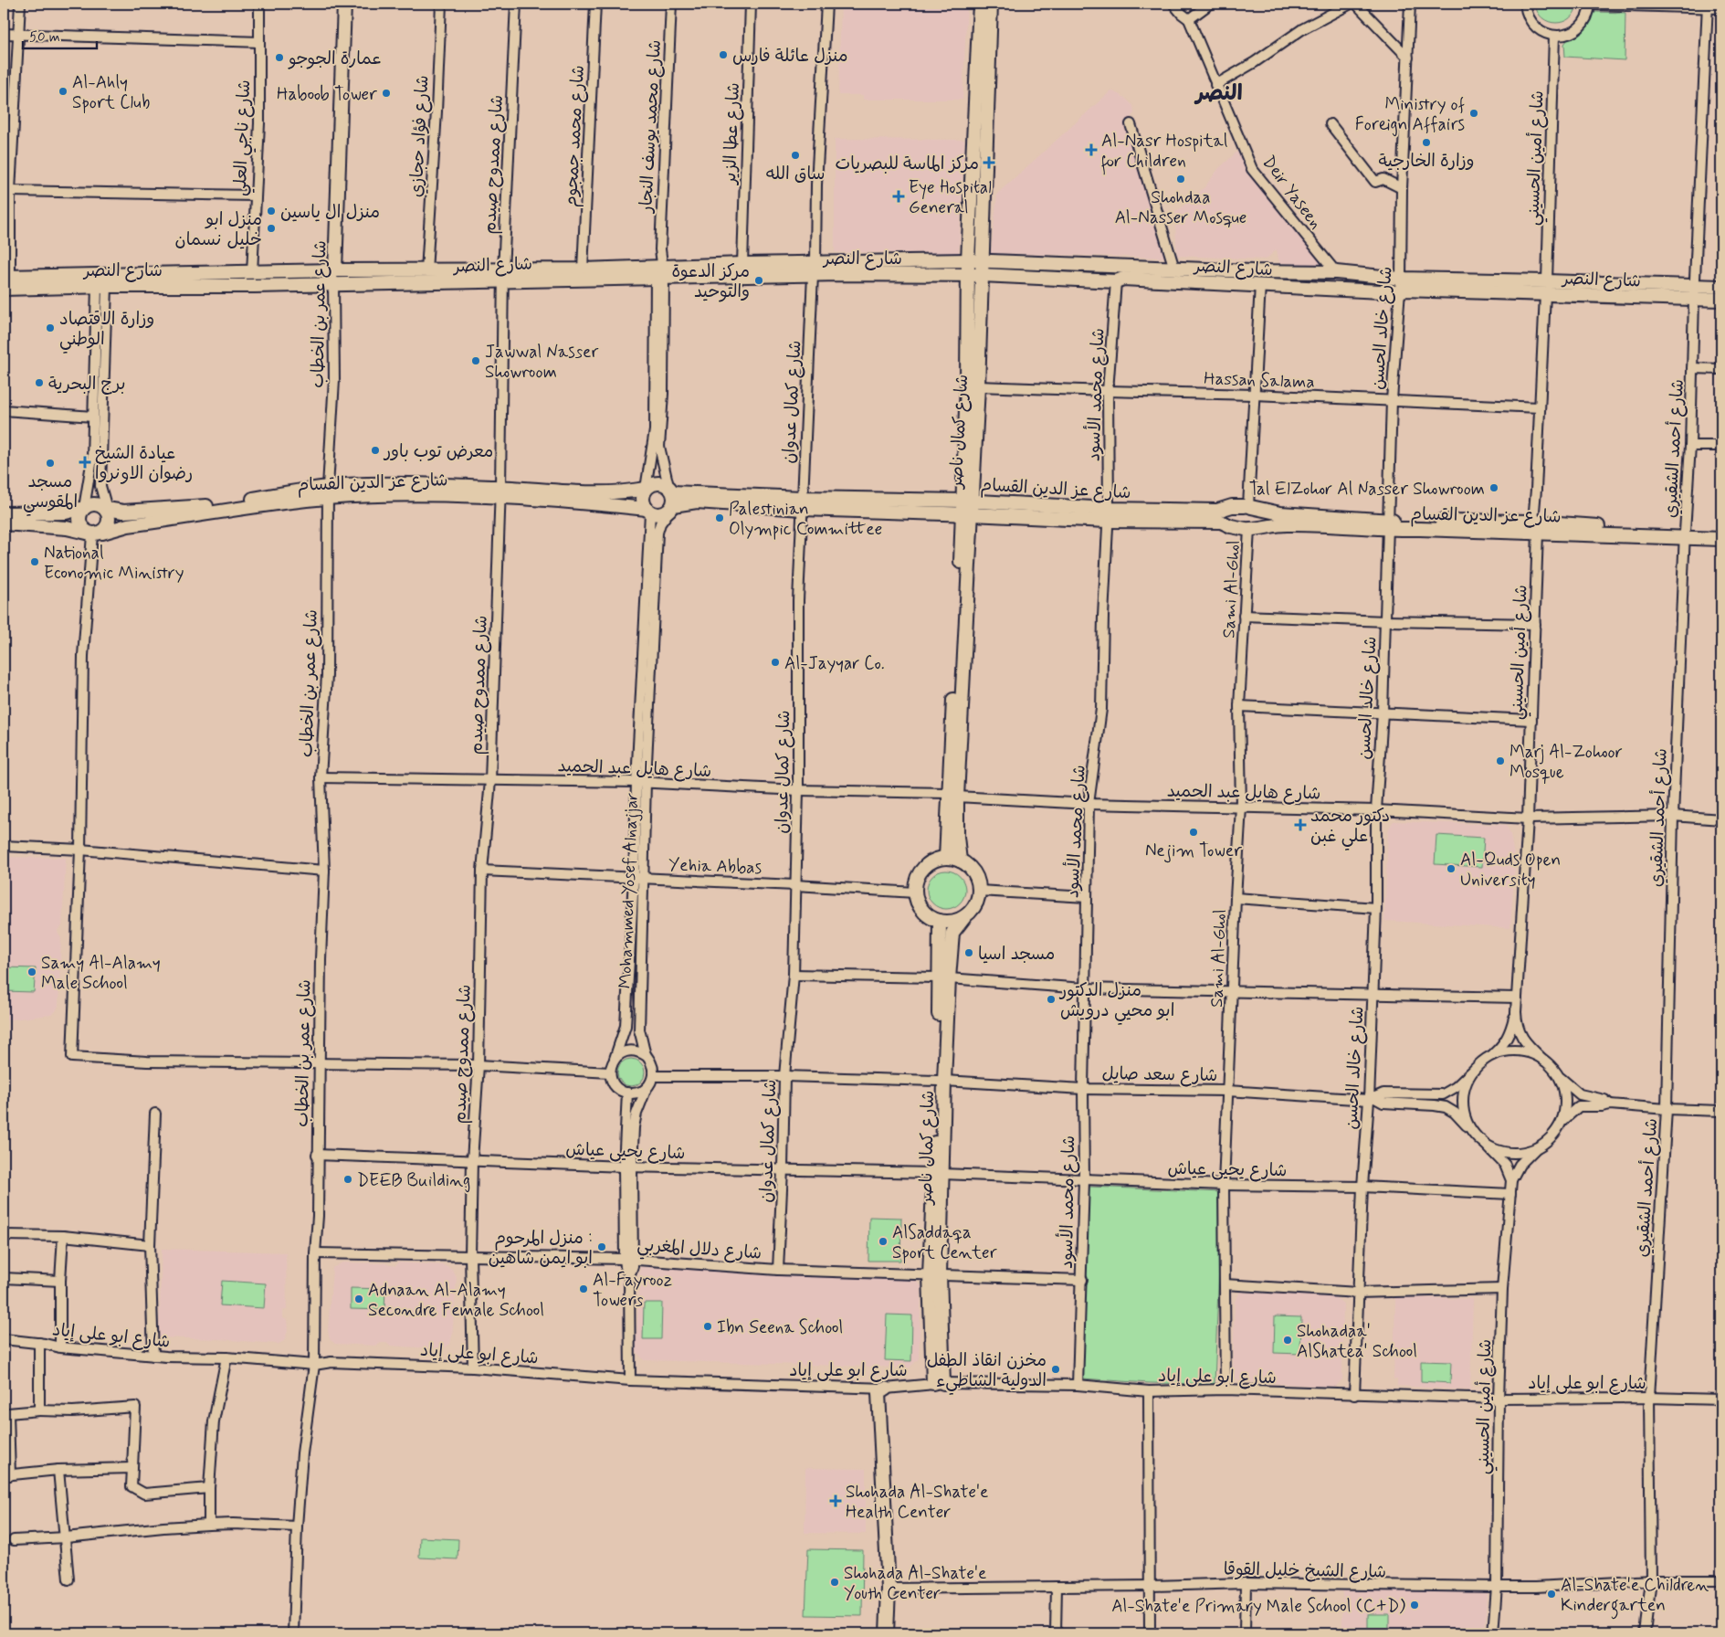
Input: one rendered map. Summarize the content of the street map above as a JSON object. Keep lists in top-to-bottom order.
{
  "streets": {
    "main road": [
      "شارع النصر",
      "شارع عمر بن الخطاب",
      "شارع كمال ناصر",
      "شارع عز الدين القسام"
    ],
    "street": [
      "شارع محمد يوسف النجار",
      "شارع عطا الزير",
      "شارع فؤاد حجازي",
      "شارع محمد جمجوم",
      "شارع ناجي العلي",
      "شارع أمين الحسيني",
      "شارع ممدوح صيدم",
      "Deir Yaseen",
      "شارع خالد الحسن",
      "Hassan Salama",
      "شارع محمد الأسود",
      "شارع كمال عدوان",
      "شارع أحمد الشقيري",
      "Sami Al-Ghol",
      "شارع هايل عبد الحميد",
      "Yehia Abbas",
      "Mohammed Yosef Alnajjar",
      "شارع سعد صايل",
      "شارع يحيى عياش",
      "شارع دلال المغربي",
      "شارع ابو على إياد",
      "شارع الشيخ خليل القوقا"
    ]
  },
  "crossings": [
    ["شارع محمد يوسف النجار", "شارع النصر"],
    ["شارع محمد يوسف النجار", "شارع عز الدين القسام"],
    ["شارع محمد يوسف النجار", "Mohammed Yosef Alnajjar"],
    ["شارع عطا الزير", "شارع النصر"],
    ["شارع فؤاد حجازي", "شارع النصر"],
    ["شارع محمد جمجوم", "شارع النصر"],
    ["شارع ناجي العلي", "شارع النصر"],
    ["شارع أمين الحسيني", "شارع النصر"],
    ["شارع أمين الحسيني", "Hassan Salama"],
    ["شارع أمين الحسيني", "شارع عز الدين القسام"],
    ["شارع أمين الحسيني", "شارع هايل عبد الحميد"],
    ["شارع أمين الحسيني", "شارع سعد صايل"],
    ["شارع أمين الحسيني", "شارع يحيى عياش"],
    ["شارع أمين الحسيني", "شارع ابو على إياد"],
    ["شارع أمين الحسيني", "شارع الشيخ خليل القوقا"],
    ["شارع ممدوح صيدم", "شارع النصر"],
    ["شارع ممدوح صيدم", "شارع عز الدين القسام"],
    ["شارع ممدوح صيدم", "شارع هايل عبد الحميد"],
    ["شارع ممدوح صيدم", "Yehia Abbas"],
    ["شارع ممدوح صيدم", "شارع يحيى عياش"],
    ["شارع ممدوح صيدم", "شارع دلال المغربي"],
    ["شارع ممدوح صيدم", "شارع ابو على إياد"],
    ["Deir Yaseen", "شارع النصر"],
    ["شارع النصر", "شارع عمر بن الخطاب"],
    ["شارع النصر", "شارع خالد الحسن"],
    ["شارع النصر", "شارع محمد الأسود"],
    ["شارع النصر", "شارع كمال عدوان"],
    ["شارع النصر", "شارع كمال ناصر"],
    ["شارع النصر", "شارع أحمد الشقيري"],
    ["شارع عمر بن الخطاب", "شارع عز الدين القسام"],
    ["شارع عمر بن الخطاب", "شارع هايل عبد الحميد"],
    ["شارع عمر بن الخطاب", "شارع يحيى عياش"],
    ["شارع عمر بن الخطاب", "شارع دلال المغربي"],
    ["شارع عمر بن الخطاب", "شارع ابو على إياد"],
    ["شارع خالد الحسن", "Hassan Salama"],
    ["شارع خالد الحسن", "شارع عز الدين القسام"],
    ["شارع خالد الحسن", "شارع هايل عبد الحميد"],
    ["شارع خالد الحسن", "شارع سعد صايل"],
    ["شارع خالد الحسن", "شارع يحيى عياش"],
    ["شارع خالد الحسن", "شارع ابو على إياد"],
    ["Hassan Salama", "شارع محمد الأسود"],
    ["Hassan Salama", "شارع كمال ناصر"],
    ["شارع محمد الأسود", "شارع عز الدين القسام"],
    ["شارع محمد الأسود", "شارع هايل عبد الحميد"],
    ["شارع محمد الأسود", "شارع سعد صايل"],
    ["شارع محمد الأسود", "شارع يحيى عياش"],
    ["شارع محمد الأسود", "شارع دلال المغربي"],
    ["شارع محمد الأسود", "شارع ابو على إياد"],
    ["شارع كمال عدوان", "شارع عز الدين القسام"],
    ["شارع كمال عدوان", "شارع هايل عبد الحميد"],
    ["شارع كمال عدوان", "Yehia Abbas"],
    ["شارع كمال عدوان", "شارع سعد صايل"],
    ["شارع كمال عدوان", "شارع يحيى عياش"],
    ["شارع كمال عدوان", "شارع دلال المغربي"],
    ["شارع كمال ناصر", "شارع عز الدين القسام"],
    ["شارع كمال ناصر", "شارع هايل عبد الحميد"],
    ["شارع كمال ناصر", "Yehia Abbas"],
    ["شارع كمال ناصر", "شارع سعد صايل"],
    ["شارع كمال ناصر", "شارع يحيى عياش"],
    ["شارع كمال ناصر", "شارع دلال المغربي"],
    ["شارع كمال ناصر", "شارع ابو على إياد"],
    ["شارع أحمد الشقيري", "شارع عز الدين القسام"],
    ["شارع أحمد الشقيري", "شارع هايل عبد الحميد"],
    ["شارع أحمد الشقيري", "شارع ابو على إياد"],
    ["شارع أحمد الشقيري", "شارع الشيخ خليل القوقا"],
    ["شارع عز الدين القسام", "Sami Al-Ghol"],
    ["شارع عز الدين القسام", "Mohammed Yosef Alnajjar"],
    ["Sami Al-Ghol", "شارع هايل عبد الحميد"],
    ["Sami Al-Ghol", "شارع سعد صايل"],
    ["Sami Al-Ghol", "شارع يحيى عياش"],
    ["Sami Al-Ghol", "شارع ابو على إياد"],
    ["شارع هايل عبد الحميد", "Mohammed Yosef Alnajjar"],
    ["Yehia Abbas", "Mohammed Yosef Alnajjar"],
    ["Mohammed Yosef Alnajjar", "شارع سعد صايل"]
  ],
  "districts": ["النصر"],
  "places": {
    "other": [
      "منزل عائلة فارس",
      "عمارة الجوجو",
      "Al-Ahly Sport Club",
      "Haboob Tower",
      "Ministry of Foreign Affairs",
      "وزارة الخارجية",
      "ساق الله",
      "Shohdaa Al-Nasser Mosque",
      "منزل ال ياسين",
      "منزل ابو خليل نسمان",
      "مركز الدعوة والتوحيد",
      "وزارة الاقتصاد الوطني",
      "Jawwal Nasser Showroom",
      "برج البحرية",
      "معرض توب باور",
      "مسجد المقوسي",
      "Tal ElZohor Al Nasser Showroom",
      "Palestinian Olympic Committee",
      "National Economic Ministry",
      "Al-Jayyar Co.",
      "Marj Al-Zohoor Mosque",
      "Nejim Tower",
      "Al-Quds Open University",
      "مسجد اسيا",
      "Samy Al-Alamy Male School",
      "منزل الدكتور ابو محيي درويش",
      "DEEB Building",
      "AlSaddaqa Sport Center",
      "منزل المرحوم : ابو ايمن شاهين",
      "Al-Fayrooz Towers",
      "Adnaan Al-Alamy Secondre Female School",
      "Ibn Seena School",
      "Shohadaa' AlShatea' School",
      "مخزن انقاذ الطفل الدولية الشاطيء",
      "Shohada Al-Shate'e Youth Center",
      "Al-Shate'e Children Kindergarten",
      "Al-Shate'e Primary Male School (C+D)"
    ],
    "health": [
      "Al-Nasr Hospital for Children",
      "مركز الماسة للبصريات",
      "Eye Hospital General",
      "عيادة الشيخ رضوان الاونروا",
      "دكتور محمد علي غبن",
      "Shohada Al-Shate'e Health Center"
    ]
  },
  "scale_bar": "50 m"
}
